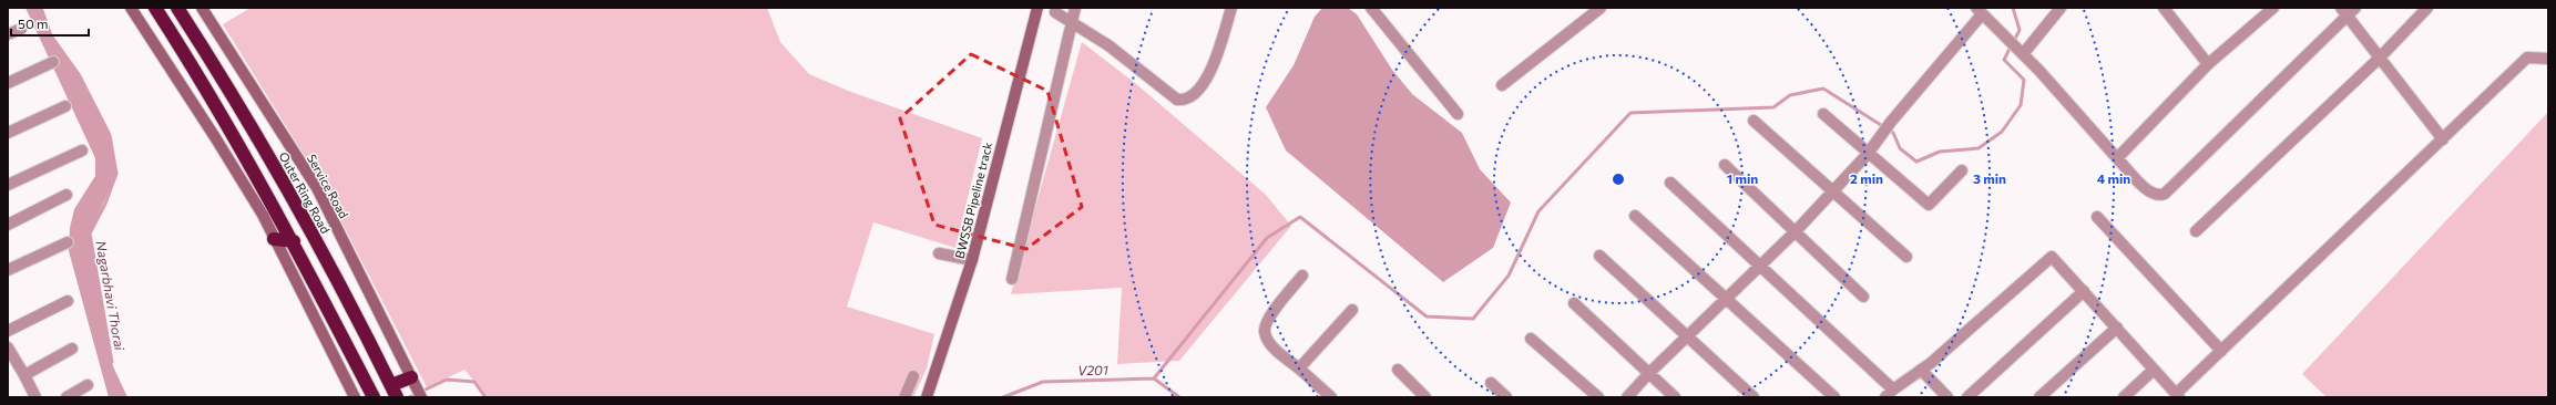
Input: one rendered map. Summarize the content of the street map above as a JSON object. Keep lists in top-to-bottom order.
{
  "streets": {
    "highway": ["Outer Ring Road"],
    "street": ["Service Road", "BWSSB Pipeline track"]
  },
  "water": ["Nagarbhavi Thorai", "V201"],
  "scale_bar": "50 m",
  "rings": [
    "1 min",
    "2 min",
    "3 min",
    "4 min"
  ]
}
